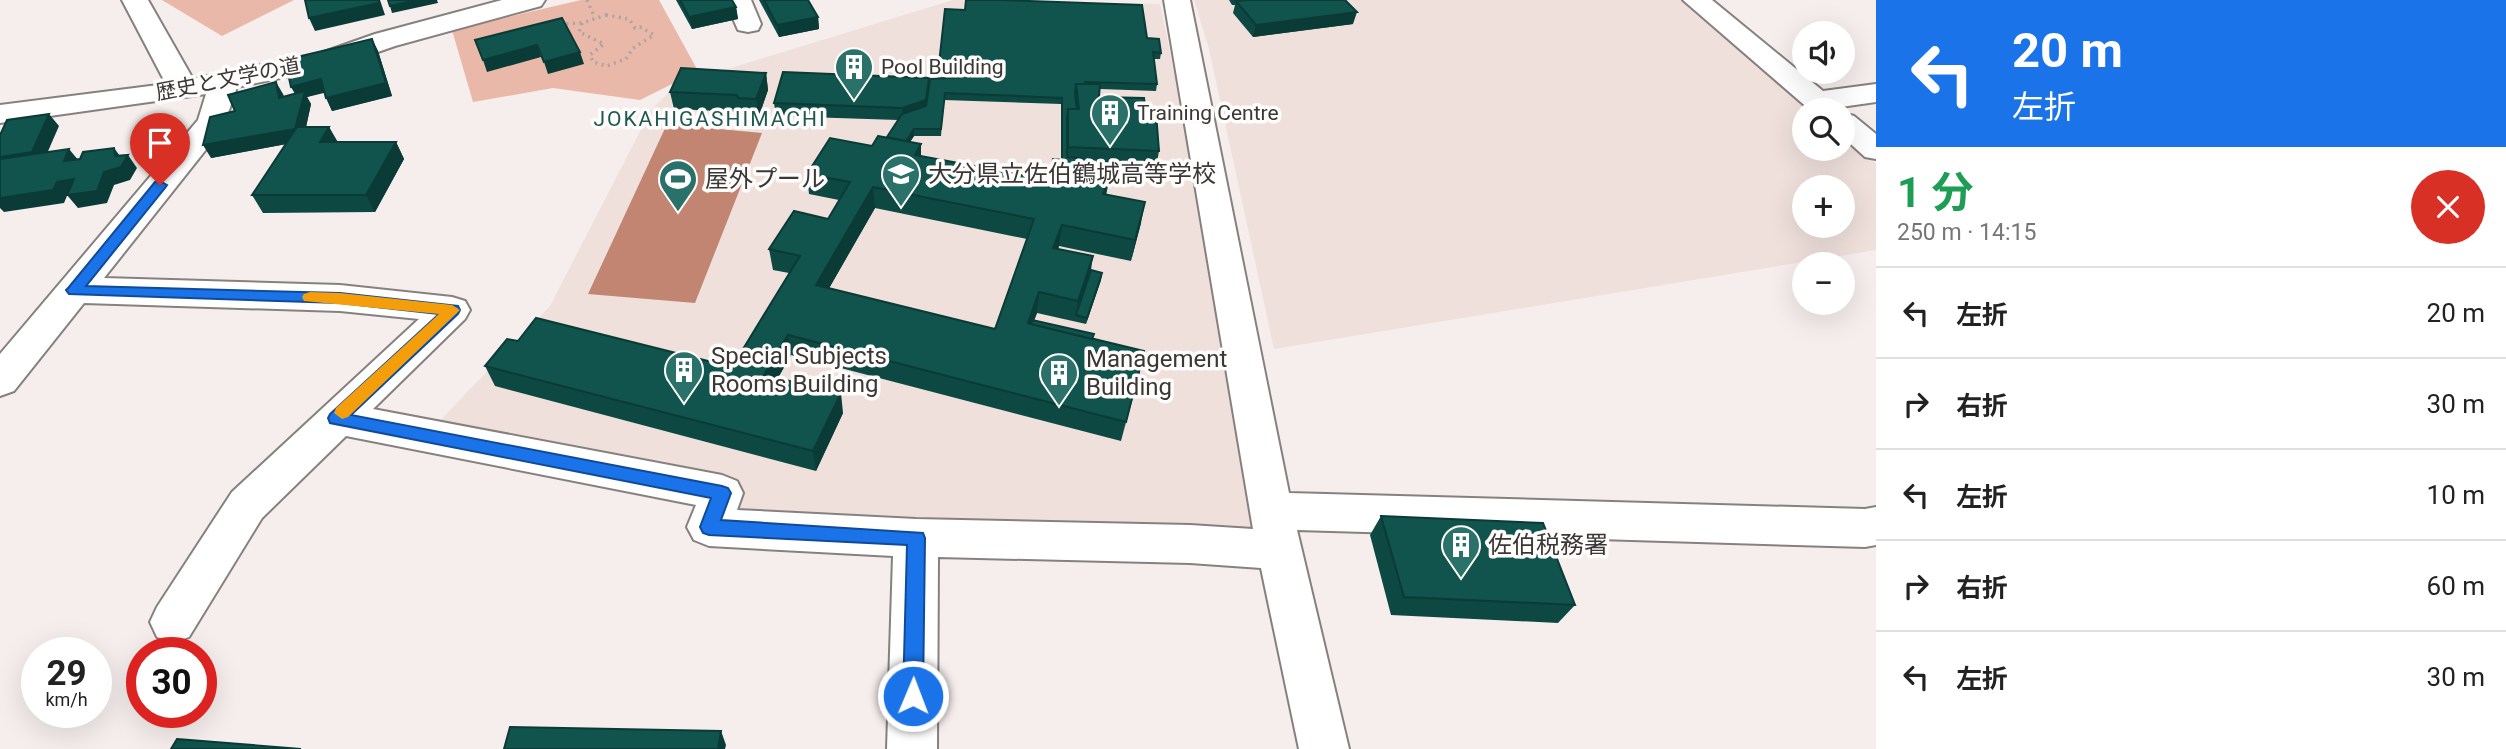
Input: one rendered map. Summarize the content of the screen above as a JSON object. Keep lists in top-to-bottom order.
{
  "streets": {
    "street": ["歴史と文学の道"]
  },
  "districts": ["JOKAHIGASHIMACHI"],
  "places": {
    "building": [
      "Pool Building",
      "Training Centre",
      "Special Subjects Rooms Building",
      "Management Building",
      "佐伯税務署"
    ],
    "school or university": ["大分県立佐伯鶴城高等学校"],
    "sports": ["屋外プール"]
  },
  "page": {
    "turn": ["20 m", "左折"],
    "map_buttons": ["+", "−"],
    "heading": ["1 分", "250 m · 14:15"],
    "list": [
      {
        "name": "左折",
        "value": "20 m"
      },
      {
        "name": "右折",
        "value": "30 m"
      },
      {
        "name": "左折",
        "value": "10 m"
      },
      {
        "name": "右折",
        "value": "60 m"
      },
      {
        "name": "左折",
        "value": "30 m"
      }
    ],
    "speed": "29 km/h",
    "limit": "30"
  }
}
